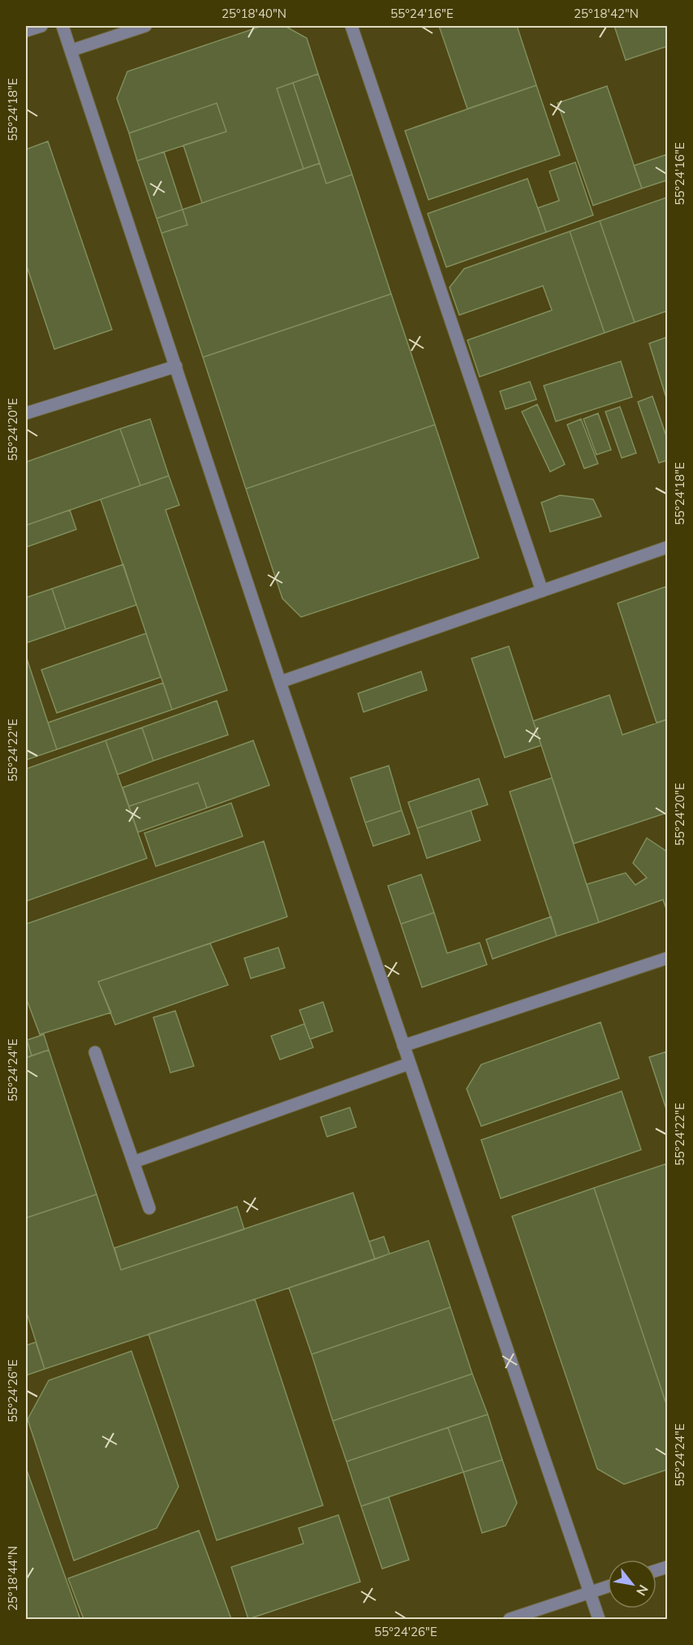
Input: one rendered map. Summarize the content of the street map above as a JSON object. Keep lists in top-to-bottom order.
{
  "north": "bottom right",
  "coordinates": [
    "25°18'40\"N",
    "55°24'16\"E",
    "25°18'42\"N",
    "55°24'18\"E",
    "55°24'20\"E",
    "55°24'22\"E",
    "55°24'24\"E",
    "55°24'26\"E",
    "25°18'44\"N"
  ]
}
